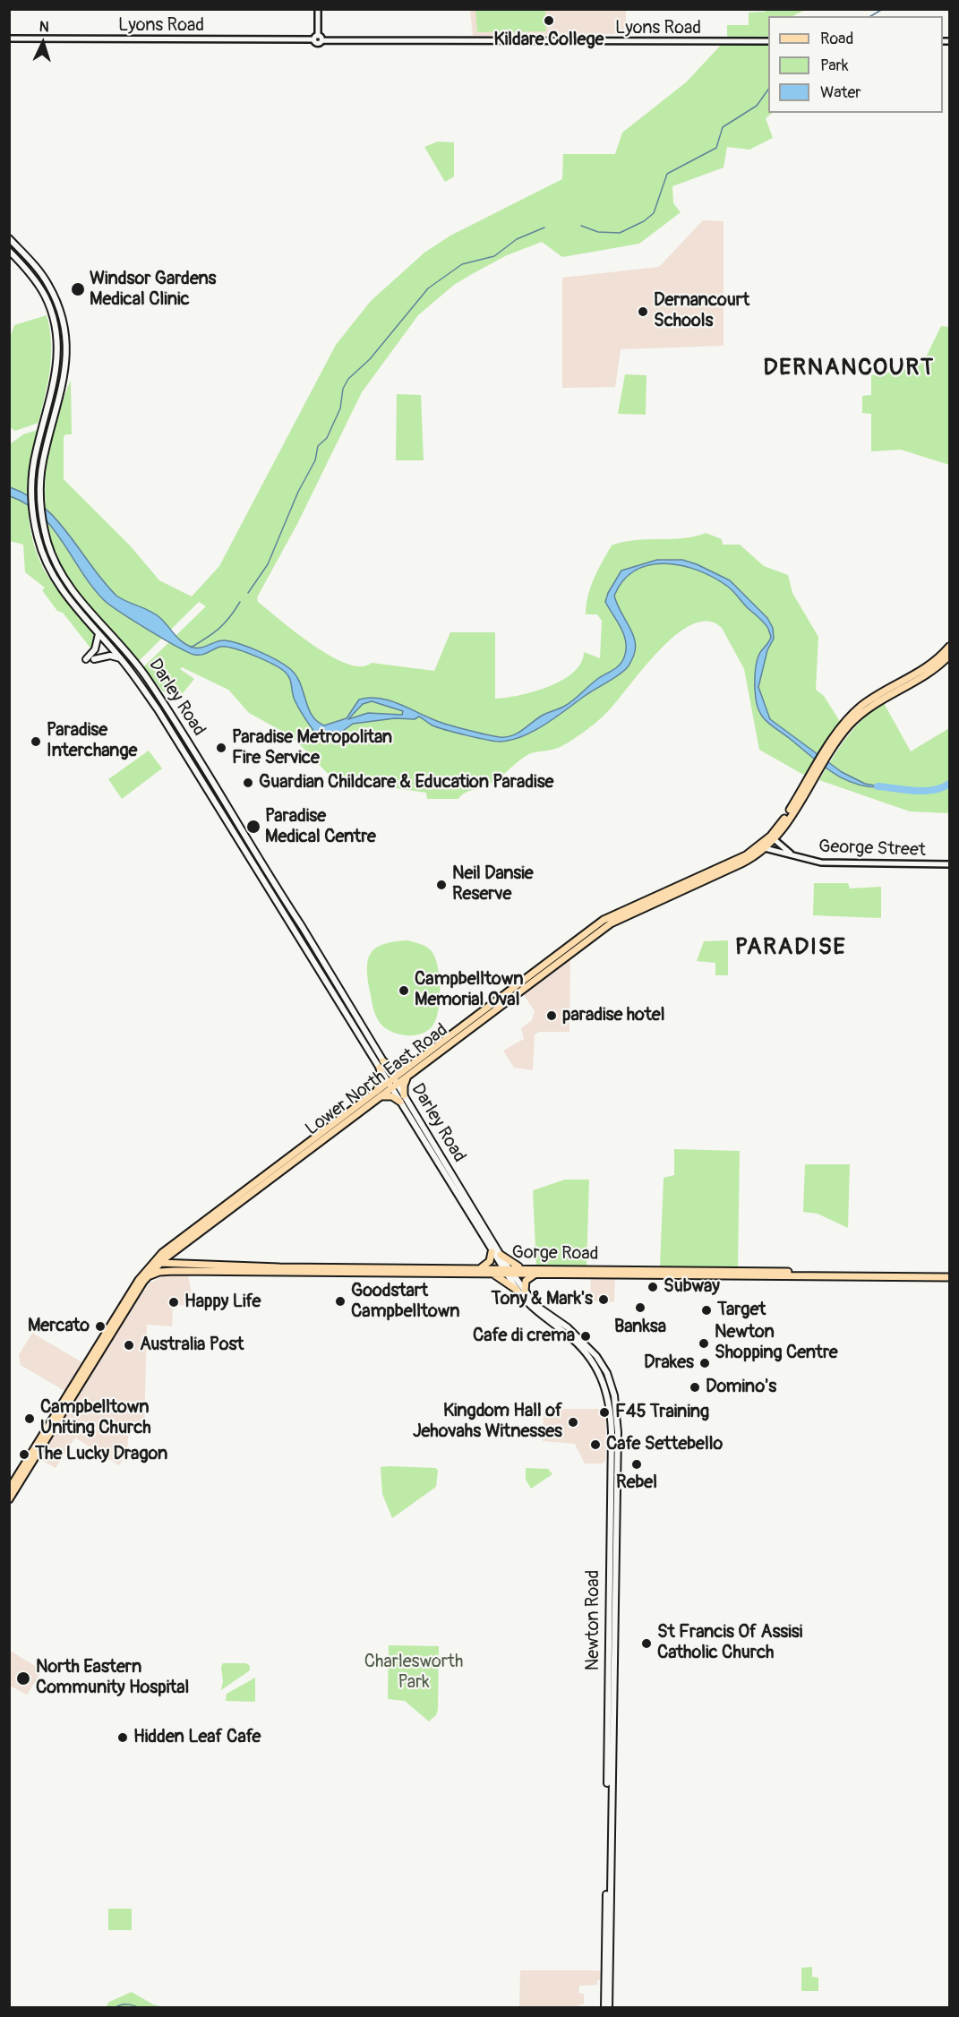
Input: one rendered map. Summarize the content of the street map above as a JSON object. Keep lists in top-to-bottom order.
{
  "streets": {
    "main road": [
      "Darley Road",
      "Lower North East Road",
      "Gorge Road",
      "Newton Road"
    ],
    "street": ["Lyons Road", "George Street"]
  },
  "crossings": [
    ["Darley Road", "Lower North East Road"],
    ["Darley Road", "Gorge Road"],
    ["Darley Road", "Newton Road"],
    ["George Street", "Lower North East Road"],
    ["Lower North East Road", "Gorge Road"],
    ["Gorge Road", "Newton Road"]
  ],
  "districts": ["DERNANCOURT", "PARADISE"],
  "parks": ["Charlesworth Park"],
  "places": [
    "Kildare College",
    "Windsor Gardens Medical Clinic",
    "Dernancourt Schools",
    "Paradise Interchange",
    "Paradise Metropolitan Fire Service",
    "Guardian Childcare & Education Paradise",
    "Paradise Medical Centre",
    "Neil Dansie Reserve",
    "Campbelltown Memorial Oval",
    "paradise hotel",
    "Subway",
    "Tony & Mark's",
    "Goodstart Campbelltown",
    "Happy Life",
    "Banksa",
    "Target",
    "Mercato",
    "Cafe di crema",
    "Newton Shopping Centre",
    "Australia Post",
    "Drakes",
    "Domino's",
    "F45 Training",
    "Campbelltown Uniting Church",
    "Kingdom Hall of Jehovahs Witnesses",
    "Cafe Settebello",
    "The Lucky Dragon",
    "Rebel",
    "St Francis Of Assisi Catholic Church",
    "North Eastern Community Hospital",
    "Hidden Leaf Cafe"
  ],
  "legend": ["Road", "Park", "Water"],
  "north": "top"
}
